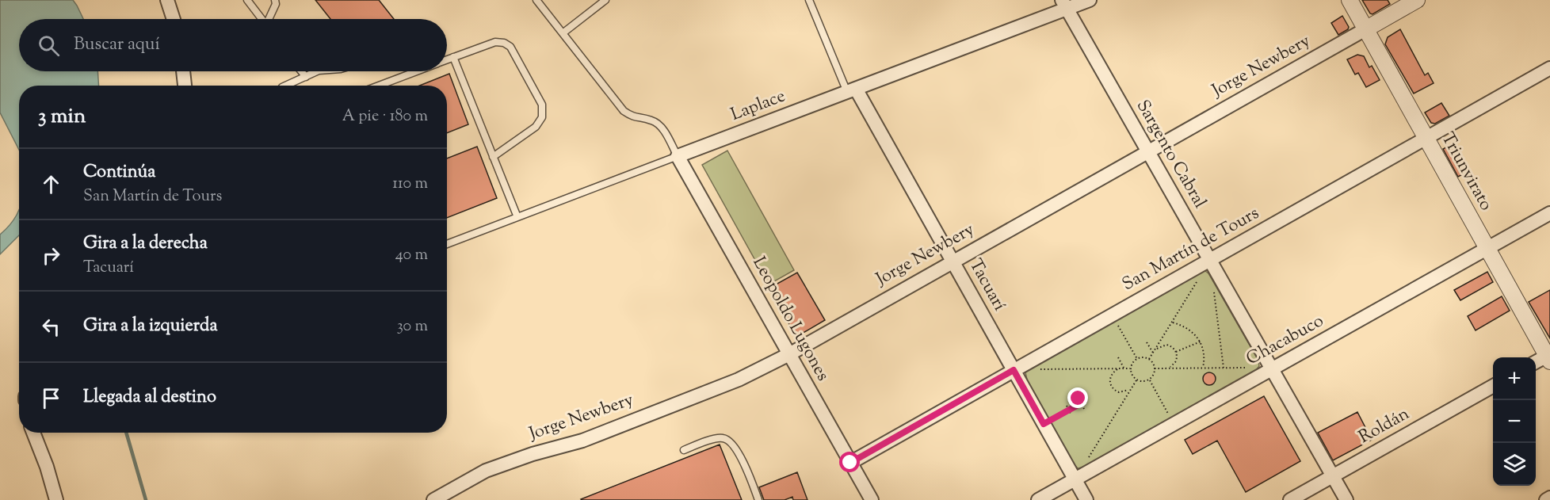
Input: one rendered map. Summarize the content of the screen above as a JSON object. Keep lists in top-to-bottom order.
{
  "streets": {
    "street": [
      "Jorge Newbery",
      "Laplace",
      "Sargento Cabral",
      "Triunvirato",
      "San Martín de Tours",
      "Tacuarí",
      "Leopoldo Lugones",
      "Chacabuco",
      "Roldán"
    ]
  },
  "crossings": [
    ["Jorge Newbery", "Sargento Cabral"],
    ["Jorge Newbery", "Triunvirato"],
    ["Jorge Newbery", "Tacuarí"],
    ["Jorge Newbery", "Leopoldo Lugones"],
    ["Laplace", "Sargento Cabral"],
    ["Laplace", "Tacuarí"],
    ["Laplace", "Leopoldo Lugones"],
    ["Sargento Cabral", "San Martín de Tours"],
    ["Sargento Cabral", "Chacabuco"],
    ["Sargento Cabral", "Roldán"],
    ["Triunvirato", "San Martín de Tours"],
    ["Triunvirato", "Chacabuco"],
    ["San Martín de Tours", "Tacuarí"],
    ["San Martín de Tours", "Leopoldo Lugones"],
    ["Tacuarí", "Chacabuco"]
  ],
  "page": {
    "search": "Buscar aquí",
    "heading": ["3 min", "A pie · 180 m"],
    "list": [
      ["Continúa", "San Martín de Tours", "110 m"],
      ["Gira a la derecha", "Tacuarí", "40 m"],
      ["Gira a la izquierda", "30 m"],
      "Llegada al destino"
    ],
    "map_buttons": ["+", "−"]
  }
}
